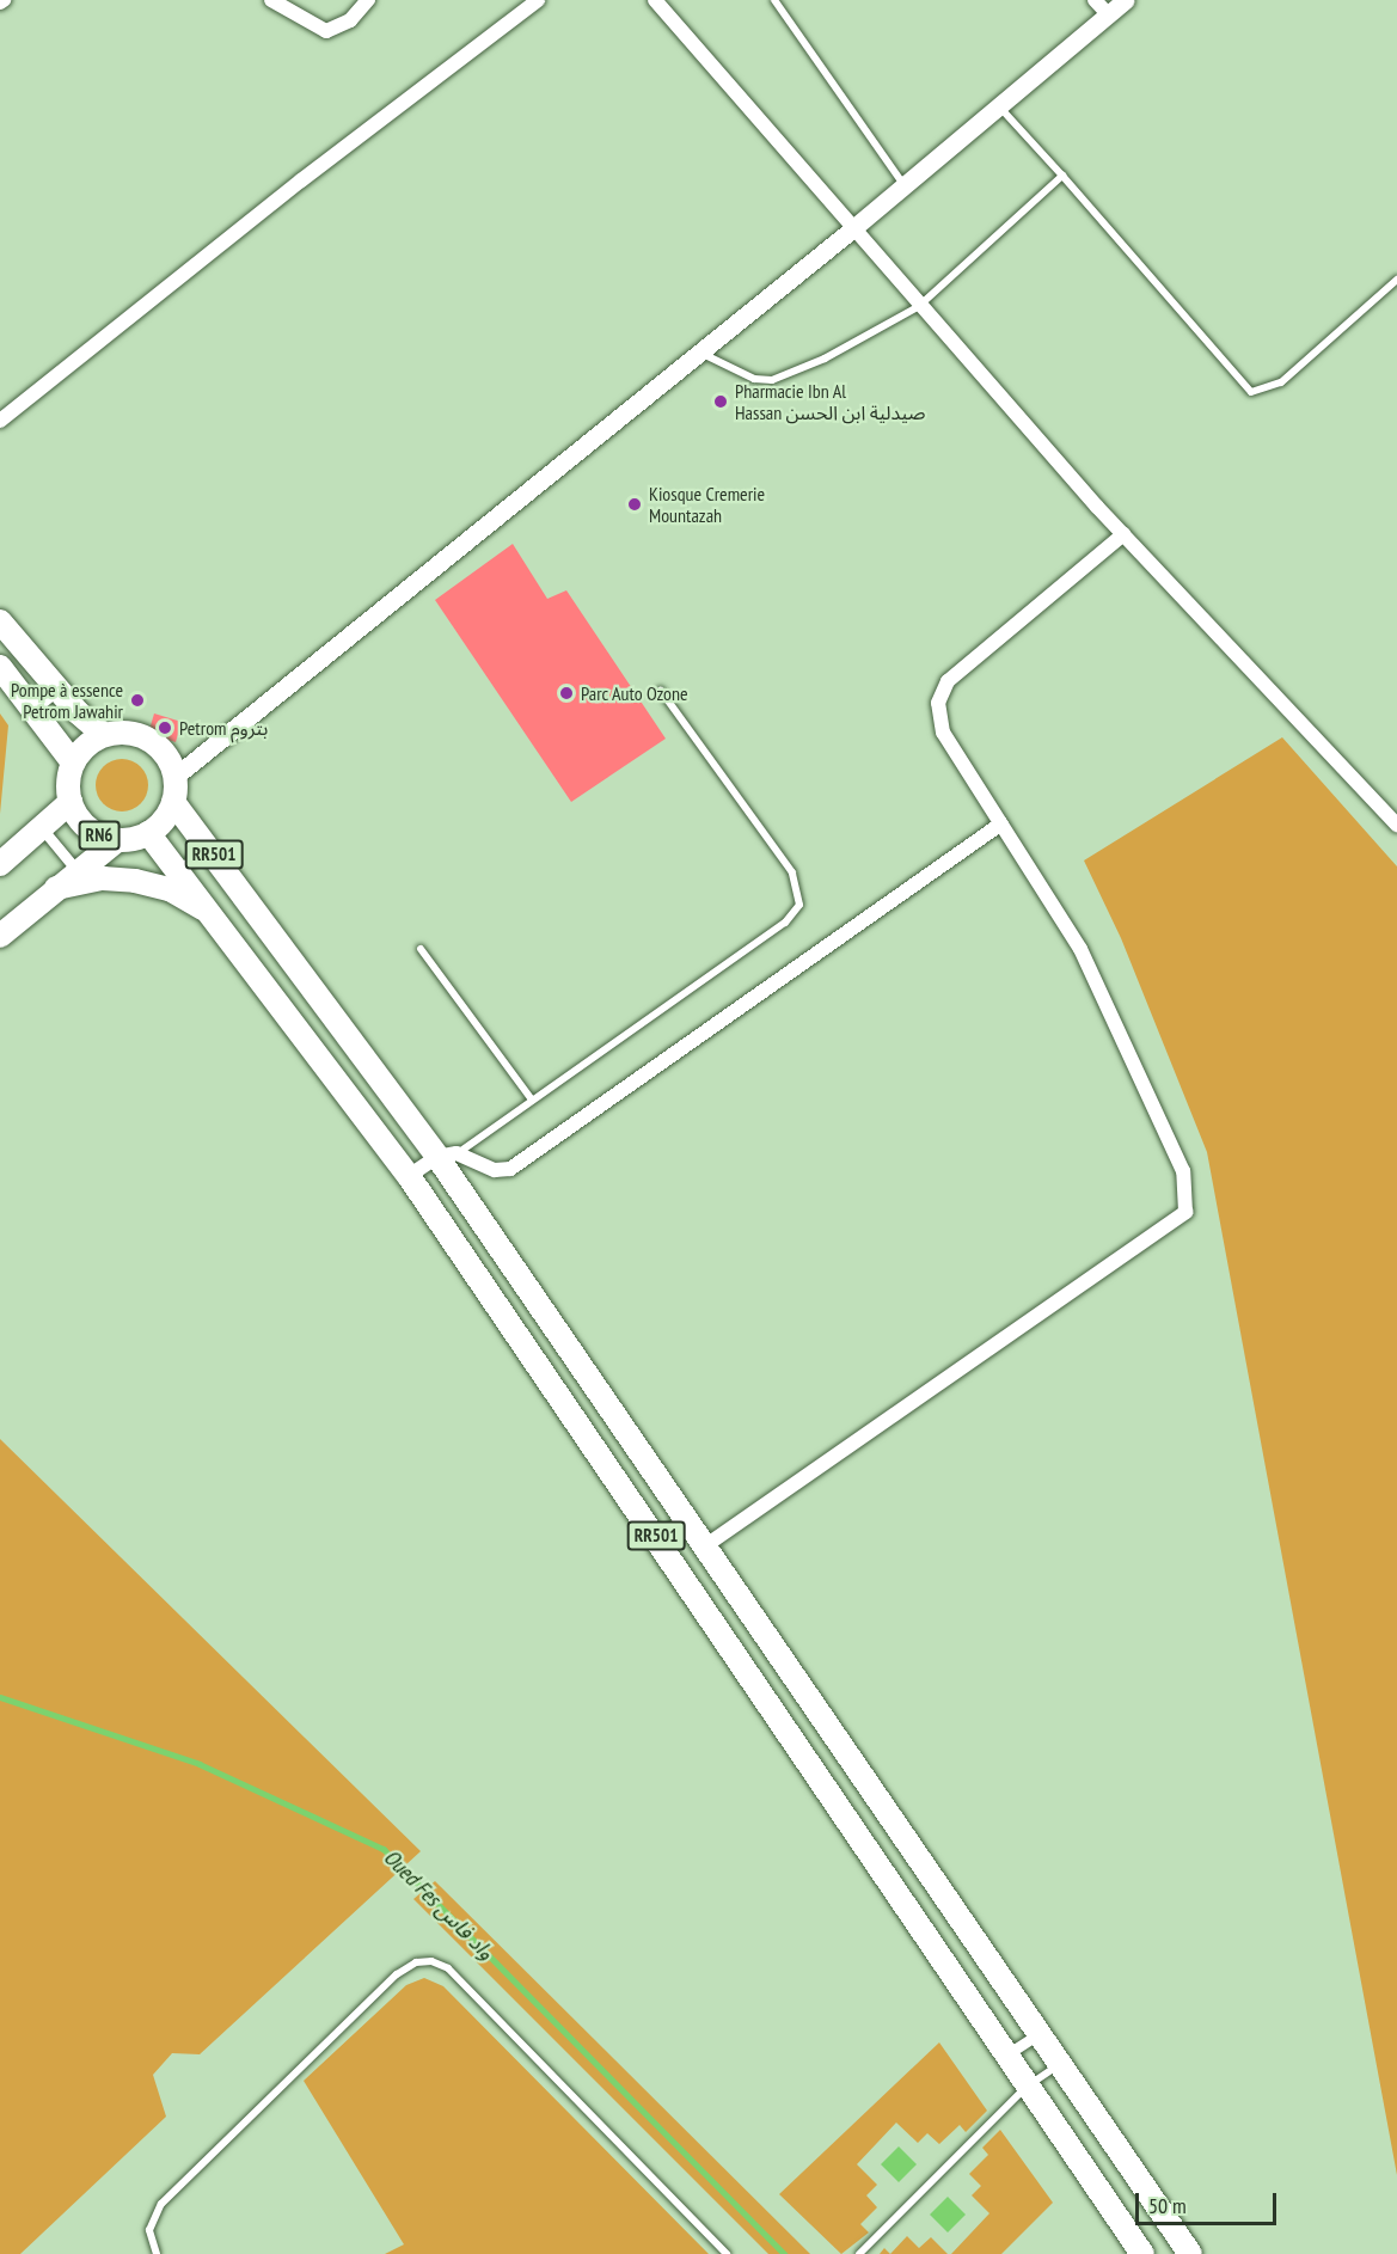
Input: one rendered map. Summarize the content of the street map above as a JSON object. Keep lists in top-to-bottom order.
{
  "streets": {
    "main road": ["RN6", "RR501"]
  },
  "crossings": [
    ["RN6", "RR501"]
  ],
  "water": ["Oued Fes واد فاس"],
  "places": [
    "Pharmacie Ibn Al Hassan صيدلية ابن الحسن",
    "Kiosque Cremerie Mountazah",
    "Parc Auto Ozone",
    "Pompe à essence Petrom Jawahir",
    "Petrom بتروم"
  ],
  "scale_bar": "50 m"
}
